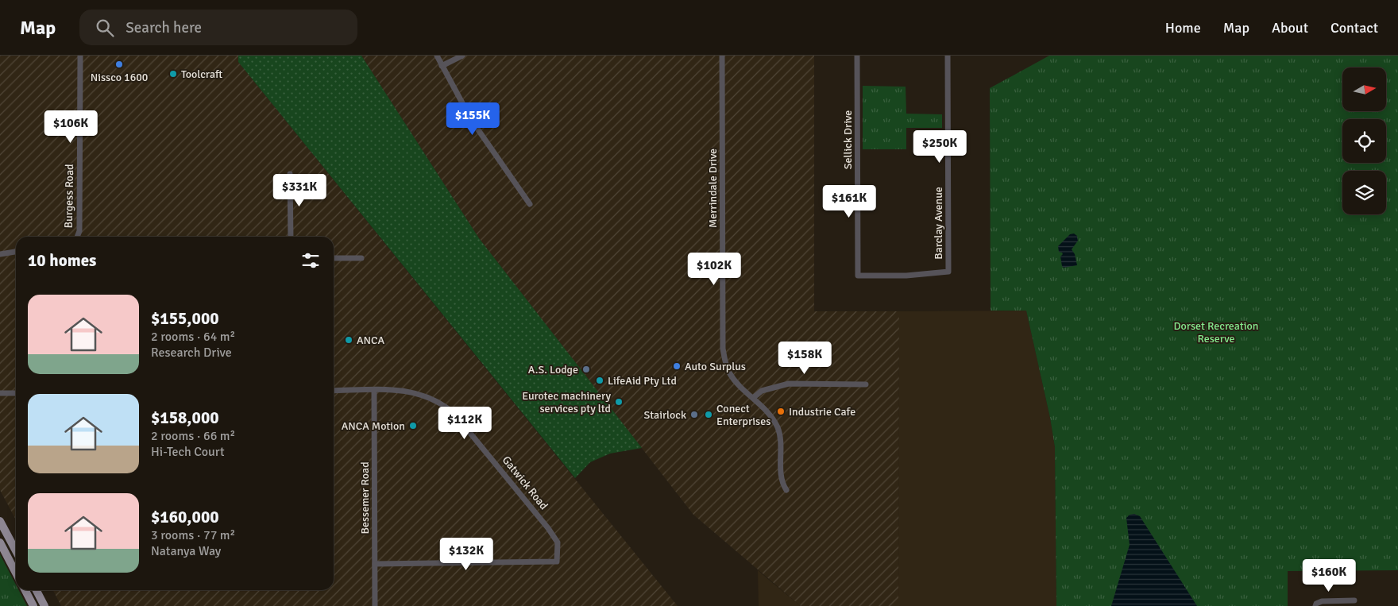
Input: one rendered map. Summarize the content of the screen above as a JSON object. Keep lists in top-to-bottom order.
{
  "streets": {
    "street": [
      "Sellick Drive",
      "Merrindale Drive",
      "Burgess Road",
      "Barclay Avenue",
      "Gatwick Road",
      "Bessemer Road"
    ]
  },
  "crossings": [
    ["Sellick Drive", "Barclay Avenue"],
    ["Gatwick Road", "Bessemer Road"]
  ],
  "parks": ["Dorset Recreation Reserve"],
  "places": [
    "Nissco 1600",
    "Toolcraft",
    "ANCA",
    "Auto Surplus",
    "A.S. Lodge",
    "LifeAid Pty Ltd",
    "Eurotec machinery services pty ltd",
    "Industrie Cafe",
    "Stairlock",
    "Conect Enterprises",
    "ANCA Motion"
  ],
  "north": "right",
  "page": {
    "header": "Map",
    "search": "Search here",
    "nav": [
      "Home",
      "Map",
      "About",
      "Contact"
    ],
    "price": [
      "$155K",
      "$106K",
      "$250K",
      "$331K",
      "$161K",
      "$102K",
      "$158K",
      "$112K",
      "$132K",
      "$160K"
    ],
    "heading": "10 homes",
    "list": [
      {
        "name": "$155,000",
        "note": "2 rooms · 64 m² · Research Drive"
      },
      {
        "name": "$158,000",
        "note": "2 rooms · 66 m² · Hi-Tech Court"
      },
      {
        "name": "$160,000",
        "note": "3 rooms · 77 m² · Natanya Way"
      }
    ]
  }
}
